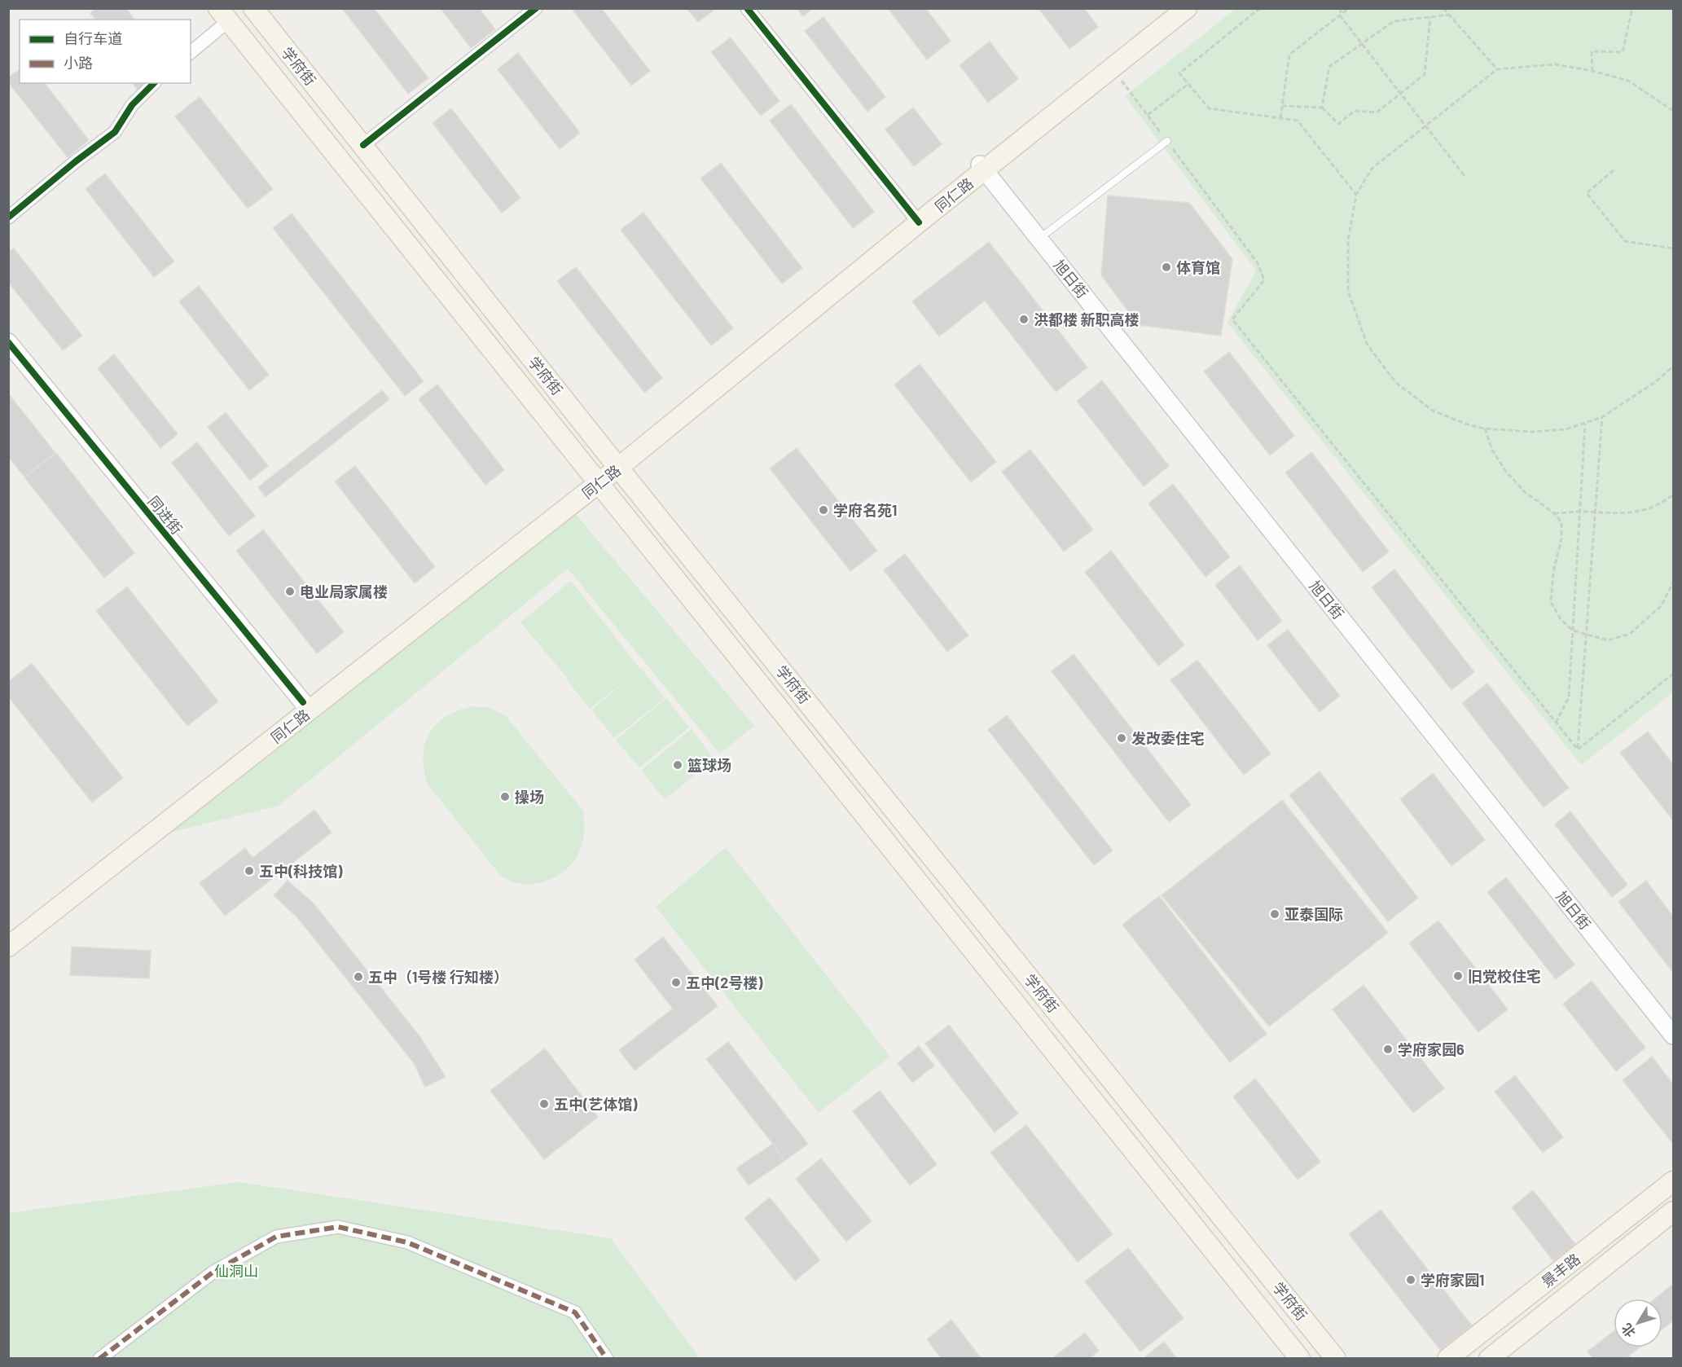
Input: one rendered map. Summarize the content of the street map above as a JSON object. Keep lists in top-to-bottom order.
{
  "streets": {
    "main road": [
      "学府街",
      "同仁路",
      "旭日街",
      "同进街",
      "景丰路"
    ]
  },
  "crossings": [
    ["学府街", "同仁路"],
    ["同仁路", "旭日街"],
    ["同仁路", "同进街"]
  ],
  "parks": ["仙洞山"],
  "places": [
    "体育馆",
    "洪都楼 新职高楼",
    "学府名苑1",
    "电业局家属楼",
    "发改委住宅",
    "篮球场",
    "操场",
    "五中(科技馆)",
    "亚泰国际",
    "旧党校住宅",
    "五中（1号楼 行知楼）",
    "五中(2号楼)",
    "学府家园6",
    "五中(艺体馆)",
    "学府家园1"
  ],
  "legend": ["自行车道", "小路"],
  "north": "bottom left"
}
